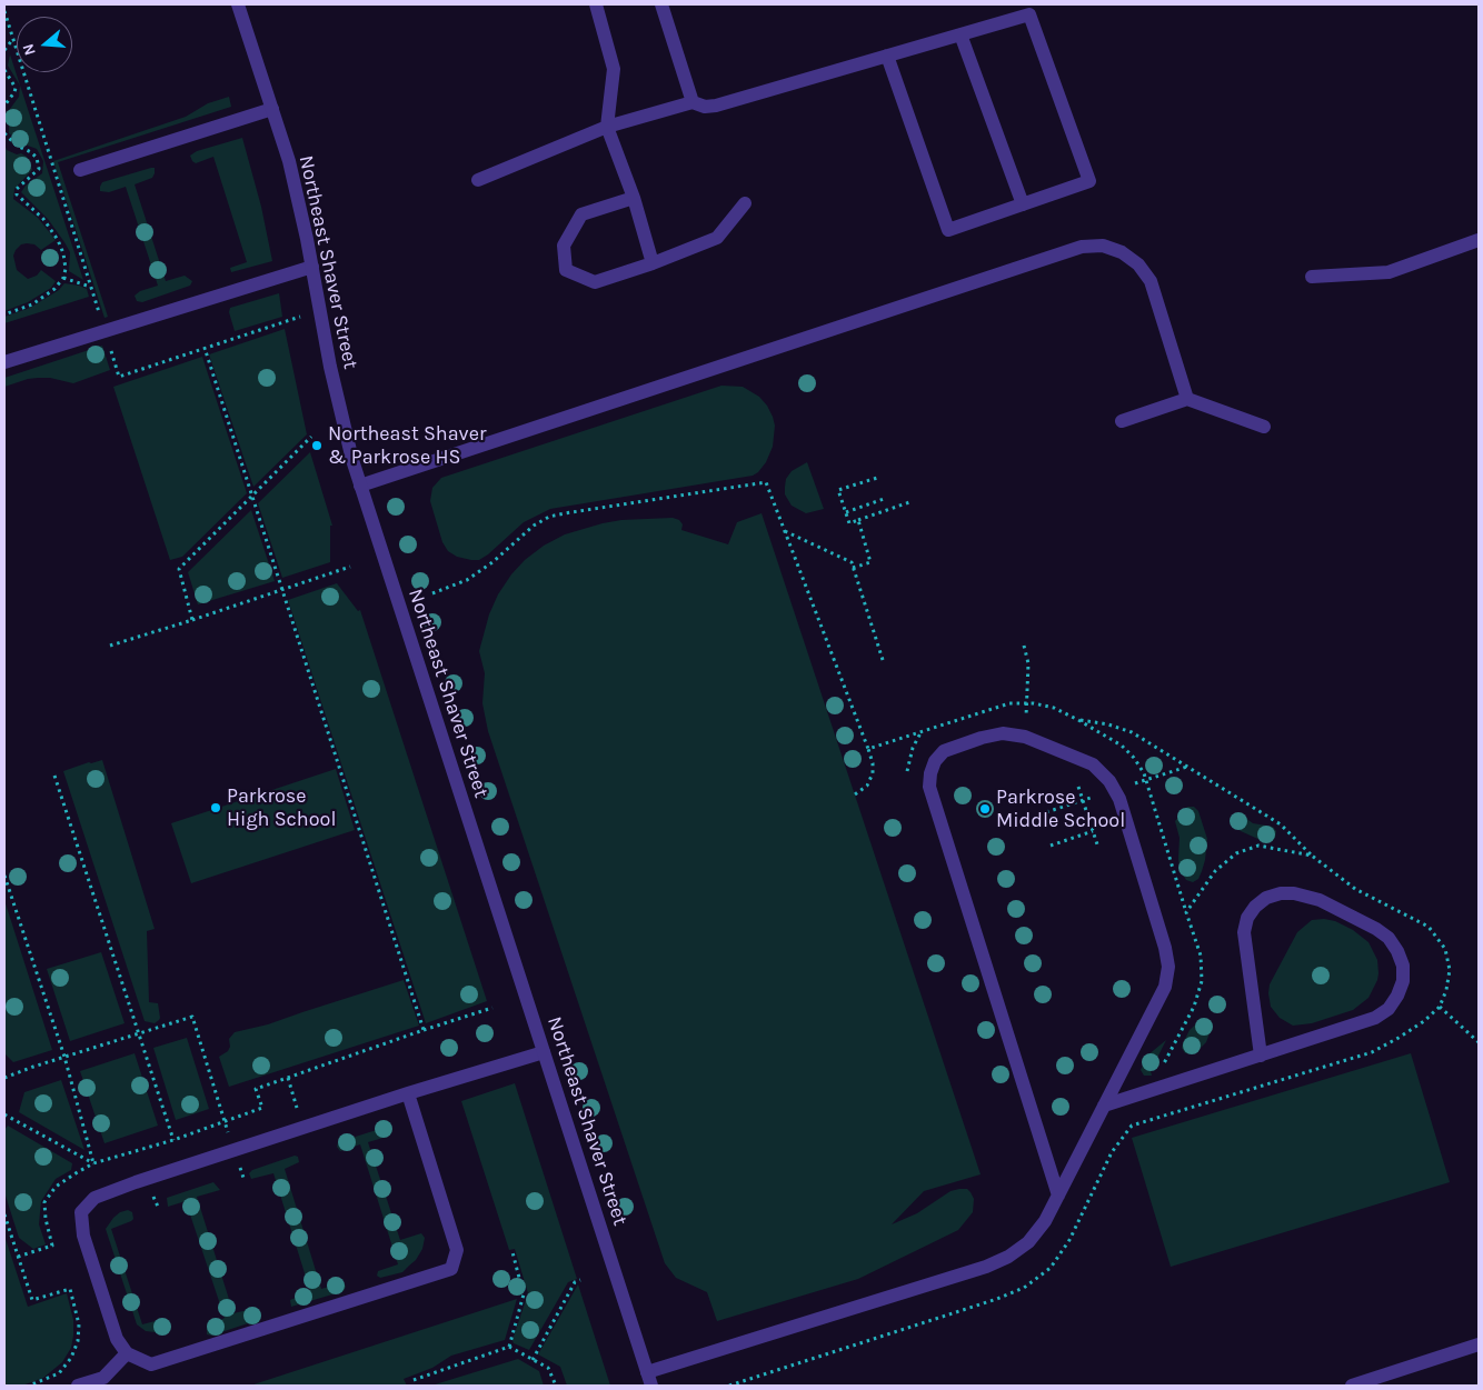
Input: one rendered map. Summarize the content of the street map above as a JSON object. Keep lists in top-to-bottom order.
{
  "streets": {
    "street": ["Northeast Shaver Street"]
  },
  "places": ["Northeast Shaver & Parkrose HS", "Parkrose High School", "Parkrose Middle School"],
  "north": "left"
}
